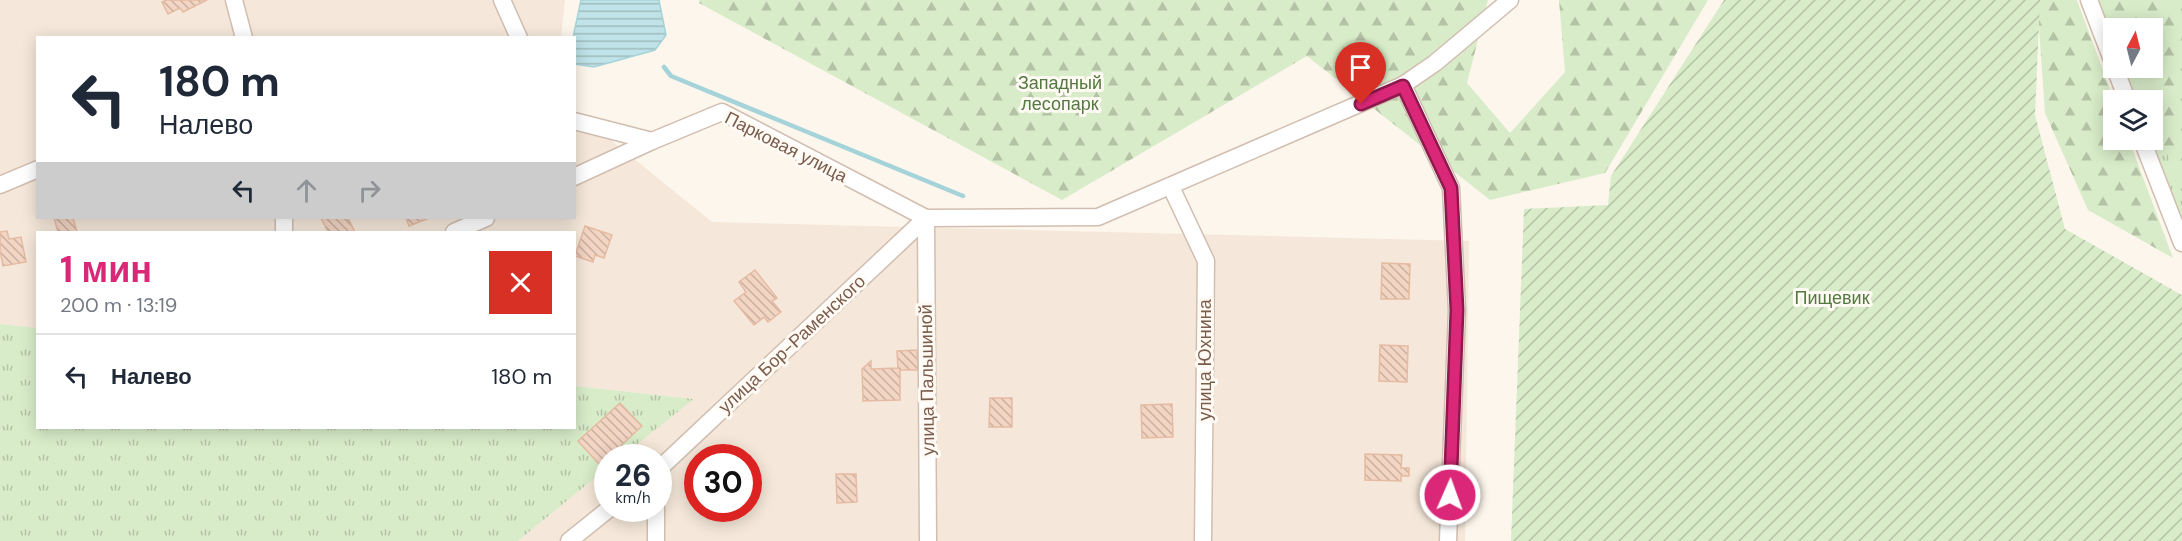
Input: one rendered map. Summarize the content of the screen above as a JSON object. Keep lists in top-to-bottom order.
{
  "streets": {
    "street": [
      "Парковая улица",
      "улица Бор-Раменского",
      "улица Юхнина",
      "улица Пальшиной"
    ]
  },
  "crossings": [
    ["Парковая улица", "улица Бор-Раменского"],
    ["Парковая улица", "улица Пальшиной"],
    ["улица Бор-Раменского", "улица Пальшиной"]
  ],
  "parks": ["Западный лесопарк", "Пищевик"],
  "north": "top",
  "page": {
    "turn": ["180 m", "Налево"],
    "heading": ["1 мин", "200 m · 13:19"],
    "list": [
      {
        "name": "Налево",
        "value": "180 m"
      }
    ],
    "speed": "26 km/h",
    "limit": "30"
  }
}
